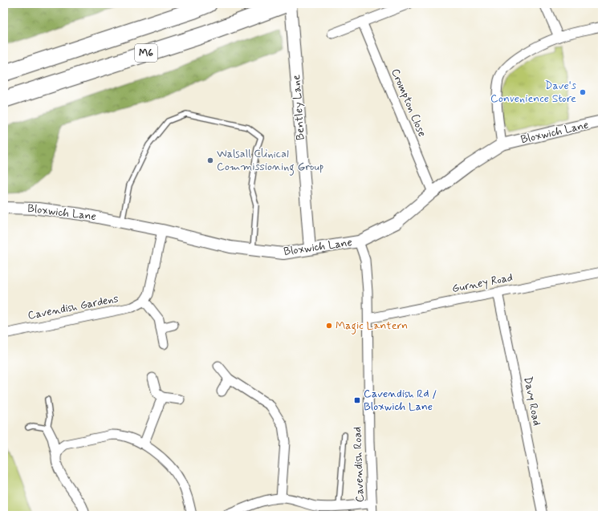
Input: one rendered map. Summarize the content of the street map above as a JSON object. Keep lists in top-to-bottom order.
{
  "streets": {
    "highway": ["M6"],
    "street": [
      "Crompton Close",
      "Bentley Lane",
      "Bloxwich Lane",
      "Gurney Road",
      "Cavendish Gardens",
      "Davy Road",
      "Cavendish Road"
    ]
  },
  "crossings": [
    ["Crompton Close", "Bloxwich Lane"],
    ["Bentley Lane", "Bloxwich Lane"],
    ["Bloxwich Lane", "Cavendish Road"],
    ["Gurney Road", "Davy Road"],
    ["Gurney Road", "Cavendish Road"]
  ],
  "places": {
    "other": ["Dave's Convenience Store", "Walsall Clinical Commissioning Group", "Magic Lantern"],
    "transit": ["Cavendish Rd / Bloxwich Lane"]
  }
}
